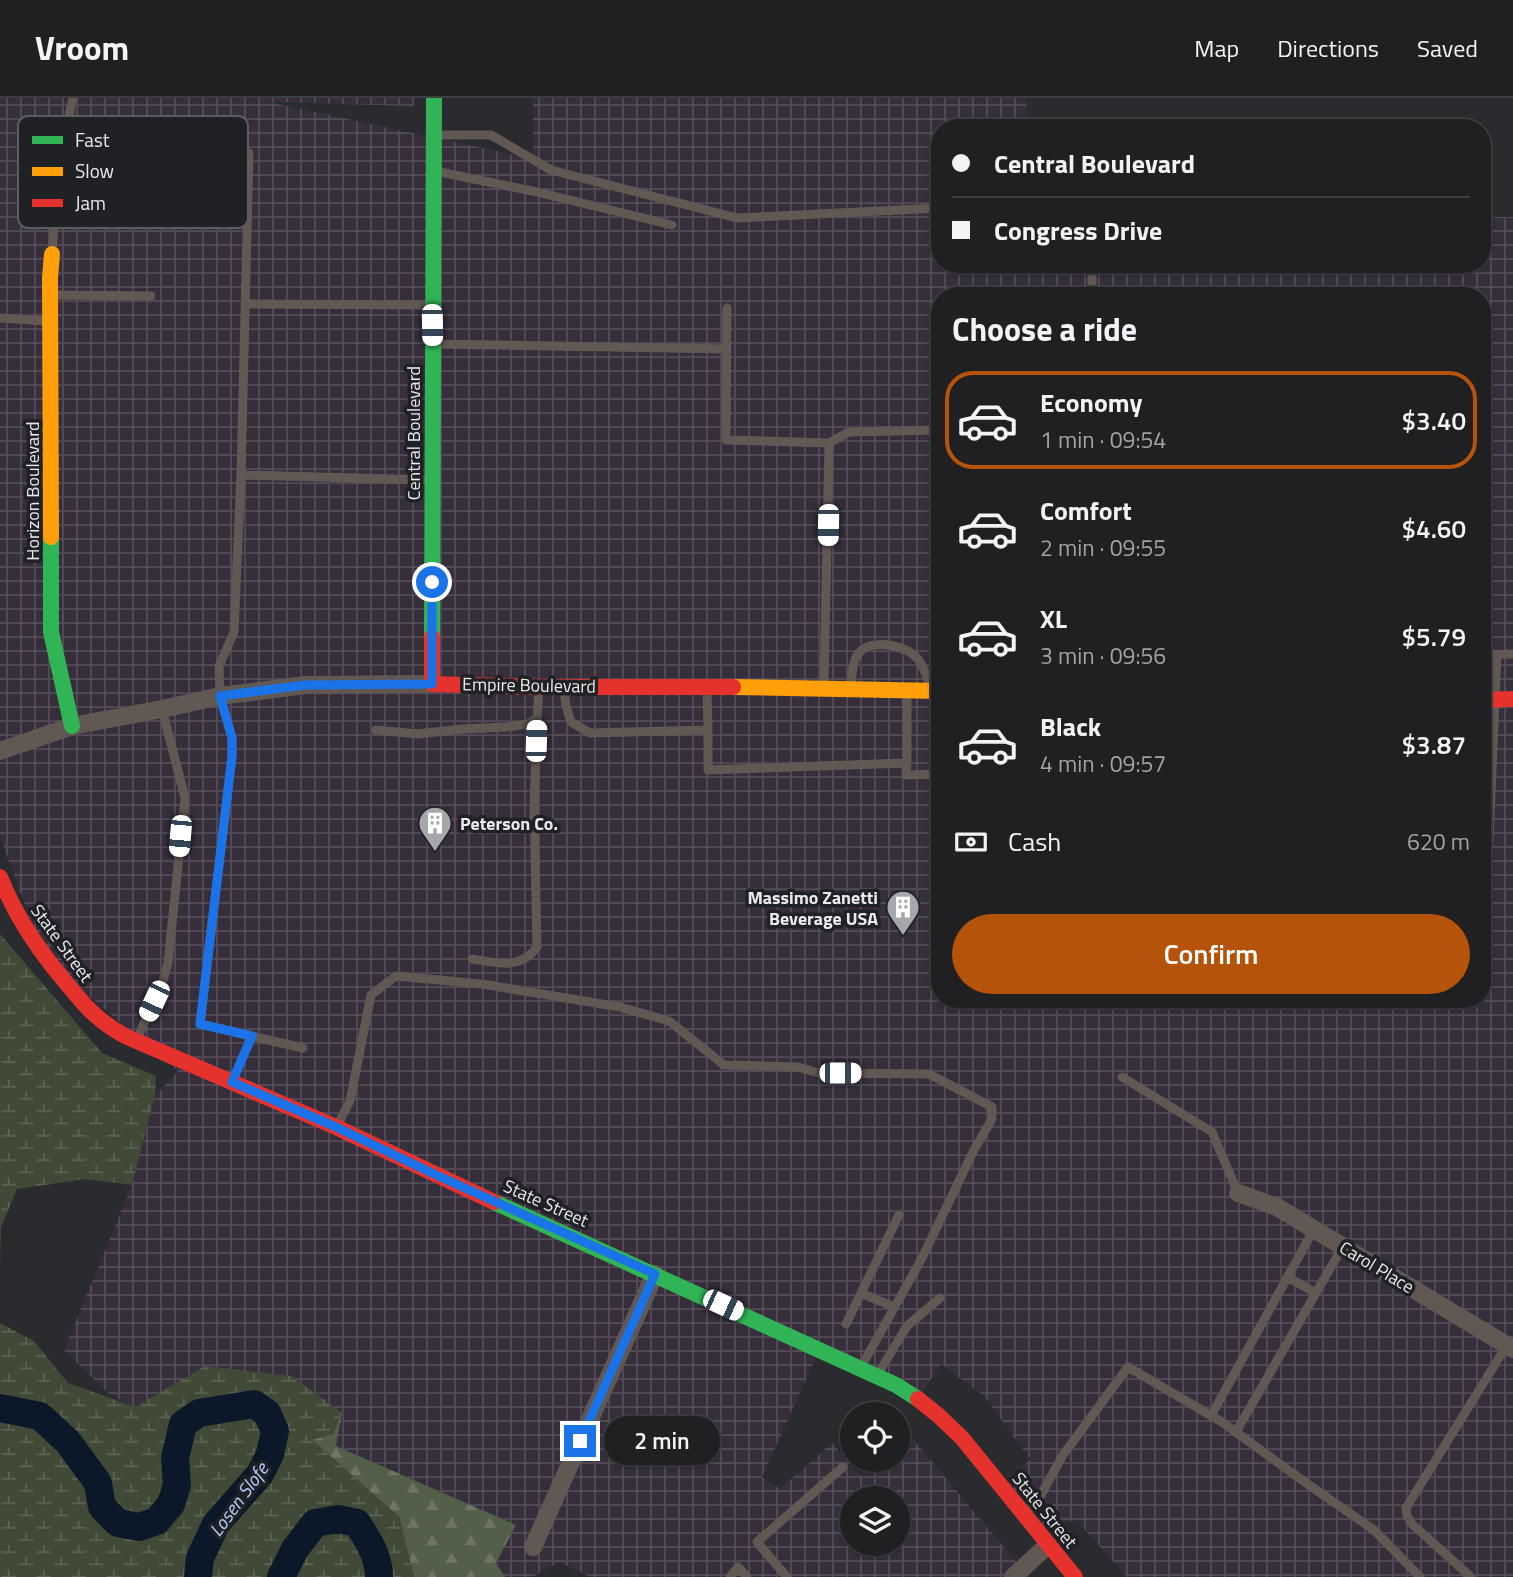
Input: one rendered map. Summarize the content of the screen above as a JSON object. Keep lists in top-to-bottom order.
{
  "streets": {
    "street": [
      "Central Boulevard",
      "Horizon Boulevard",
      "Empire Boulevard",
      "State Street",
      "Carol Place"
    ]
  },
  "crossings": [
    ["Central Boulevard", "Empire Boulevard"],
    ["Horizon Boulevard", "Empire Boulevard"]
  ],
  "water": ["Losen Slofe"],
  "places": {
    "building": ["Peterson Co.", "Massimo Zanetti Beverage USA"]
  },
  "legend": ["Fast", "Slow", "Jam"],
  "page": {
    "header": "Vroom",
    "nav": ["Map", "Directions", "Saved"],
    "banner": ["Central Boulevard", "Congress Drive"],
    "heading": "Choose a ride",
    "list": [
      {
        "name": "Economy",
        "note": "1 min · 09:54",
        "value": "$3.40"
      },
      {
        "name": "Comfort",
        "note": "2 min · 09:55",
        "value": "$4.60"
      },
      {
        "name": "XL",
        "note": "3 min · 09:56",
        "value": "$5.79"
      },
      {
        "name": "Black",
        "note": "4 min · 09:57",
        "value": "$3.87"
      }
    ],
    "pay": ["Cash", "620 m"],
    "buttons": "Confirm",
    "bubble": "2 min"
  }
}
